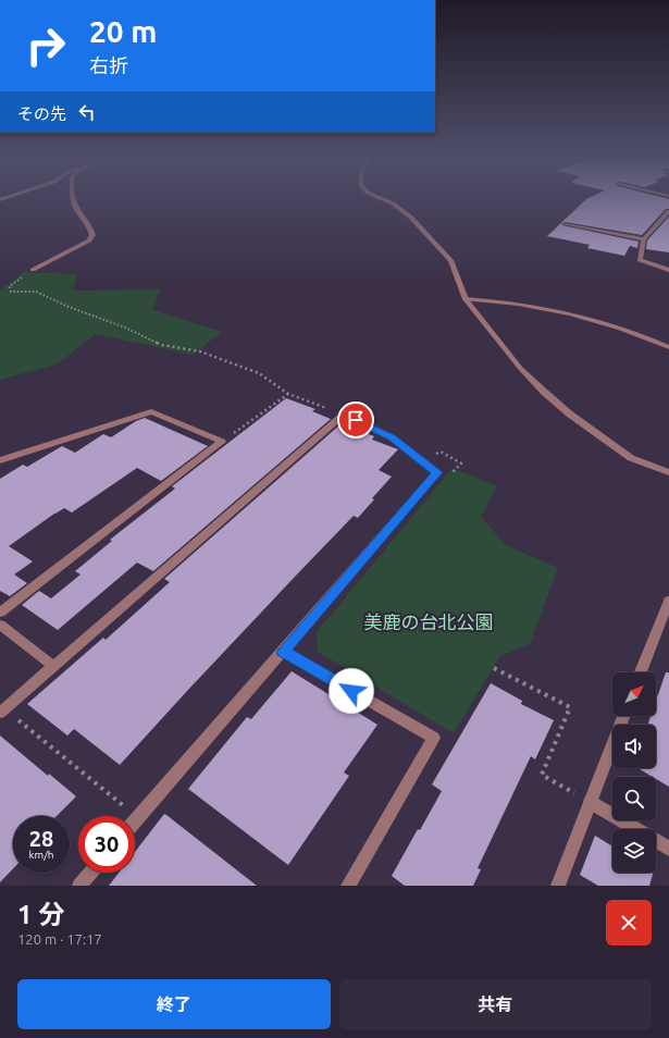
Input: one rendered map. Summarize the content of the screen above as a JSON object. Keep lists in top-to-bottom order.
{
  "parks": ["美鹿の台北公園"],
  "north": "top right",
  "page": {
    "turn": ["20 m", "右折"],
    "then": "その先",
    "speed": "28 km/h",
    "limit": "30",
    "heading": ["1 分", "120 m · 17:17"],
    "buttons": ["終了", "共有"]
  }
}
